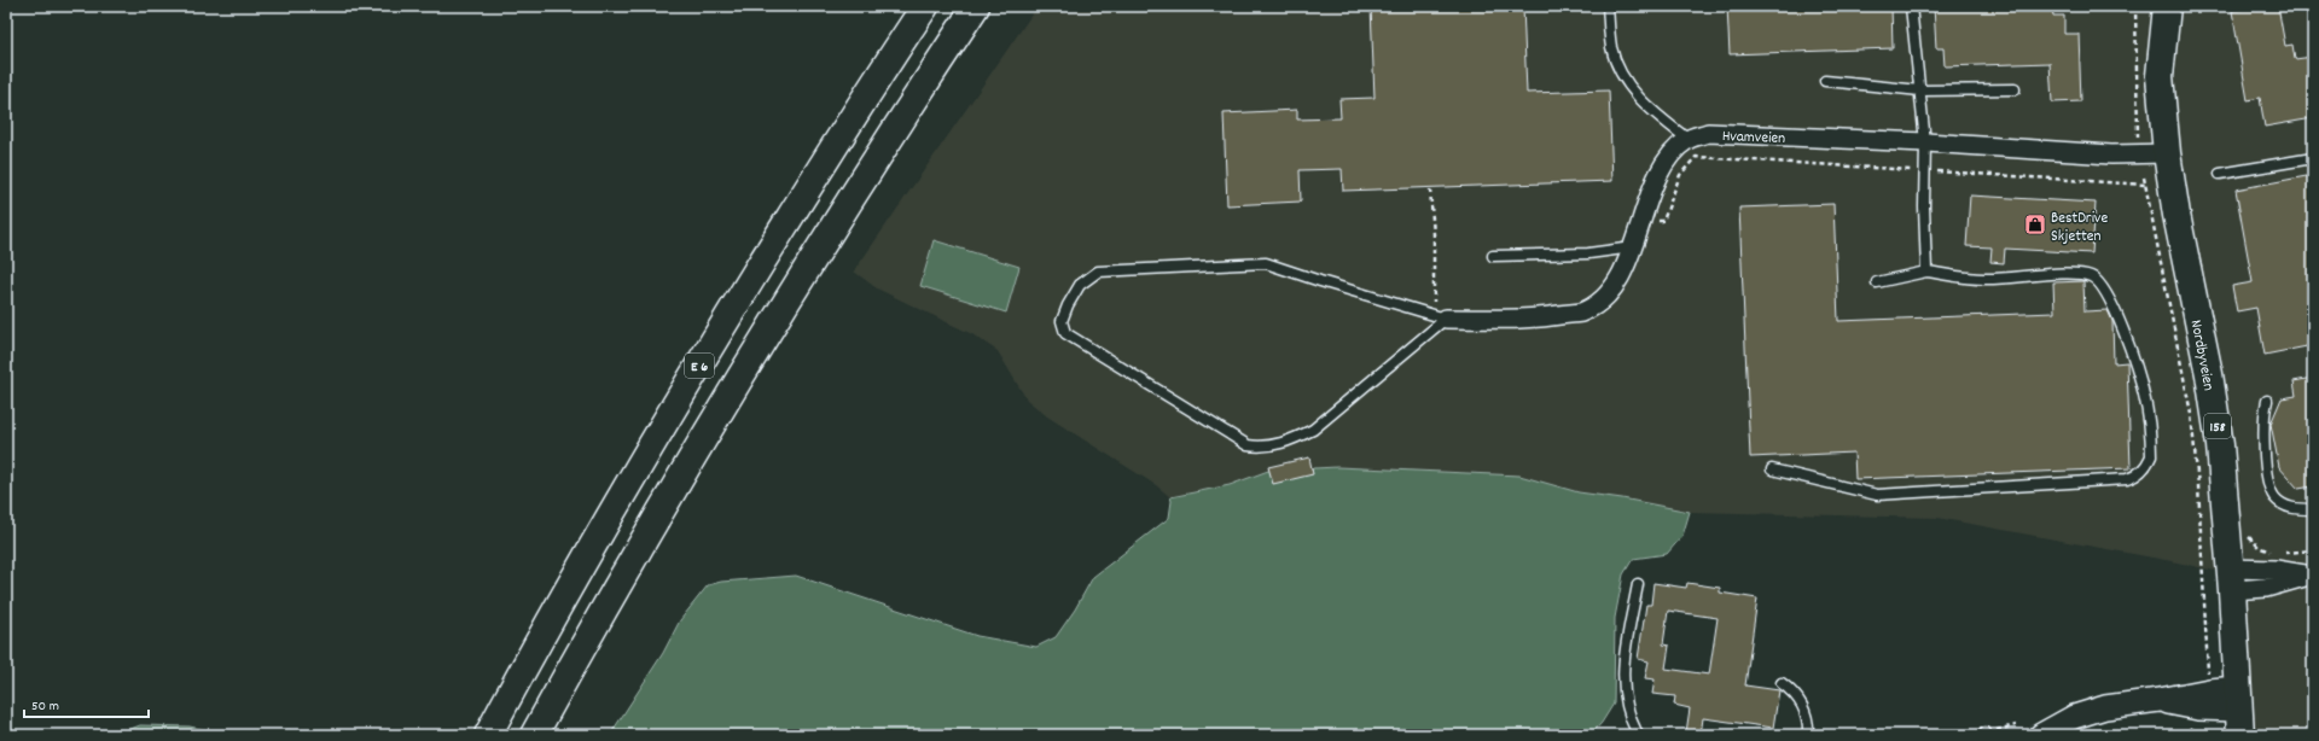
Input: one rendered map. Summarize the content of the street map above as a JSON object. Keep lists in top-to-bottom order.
{
  "streets": {
    "main road": ["Nordbyveien", "E 6", "158"],
    "street": ["Hvamveien"]
  },
  "crossings": [
    ["Hvamveien", "Nordbyveien"]
  ],
  "places": {
    "shop": ["BestDrive Skjetten"]
  },
  "scale_bar": "50 m"
}
